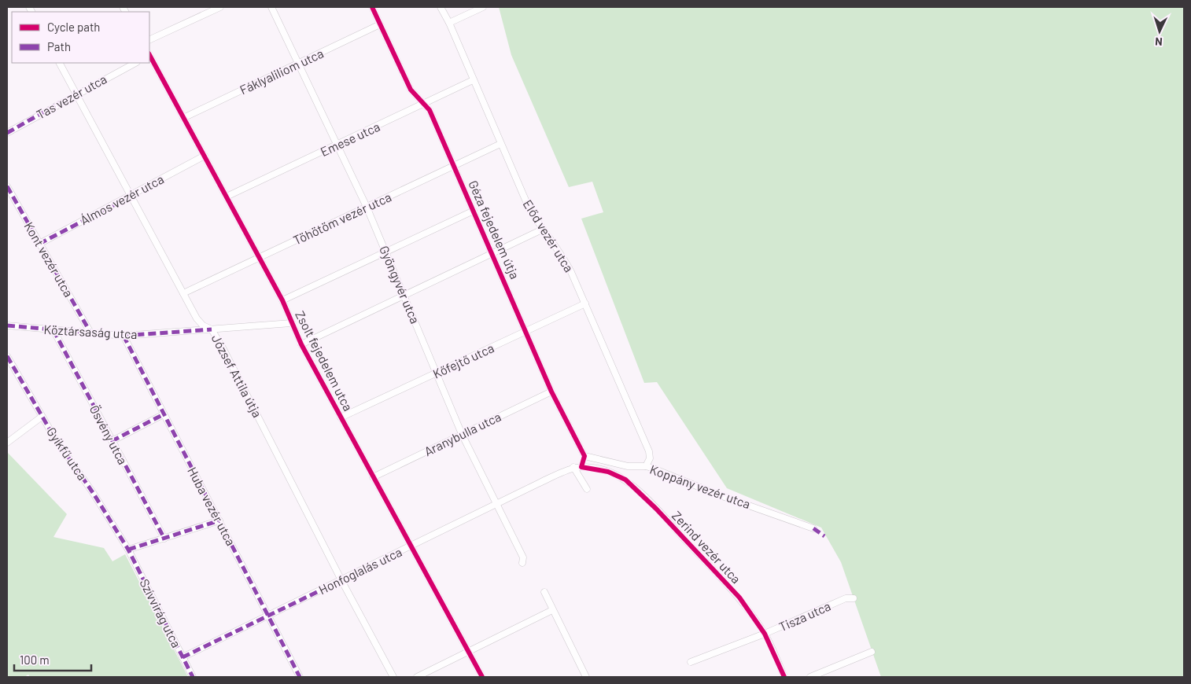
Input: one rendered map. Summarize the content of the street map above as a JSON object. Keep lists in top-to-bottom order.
{
  "streets": {
    "street": [
      "Fáklyaliliom utca",
      "Tas vezér utca",
      "Emese utca",
      "Álmos vezér utca",
      "Töhötöm vezér utca",
      "Géza fejedelem útja",
      "Előd vezér utca",
      "Kont vezér utca",
      "Gyöngyvér utca",
      "Köztársaság utca",
      "Zsolt fejedelem utca",
      "Kőfejtő utca",
      "József Attila útja",
      "Aranybulla utca",
      "Ösvény utca",
      "Gyíkfű utca",
      "Koppány vezér utca",
      "Huba vezér utca",
      "Zerind vezér utca",
      "Honfoglalás utca",
      "Szívvirág utca",
      "Tisza utca"
    ]
  },
  "crossings": [
    ["Fáklyaliliom utca", "Géza fejedelem útja"],
    ["Fáklyaliliom utca", "Gyöngyvér utca"],
    ["Fáklyaliliom utca", "Zsolt fejedelem utca"],
    ["Tas vezér utca", "József Attila útja"],
    ["Emese utca", "Géza fejedelem útja"],
    ["Emese utca", "Előd vezér utca"],
    ["Emese utca", "Gyöngyvér utca"],
    ["Emese utca", "Zsolt fejedelem utca"],
    ["Álmos vezér utca", "Kont vezér utca"],
    ["Álmos vezér utca", "Zsolt fejedelem utca"],
    ["Álmos vezér utca", "József Attila útja"],
    ["Töhötöm vezér utca", "Géza fejedelem útja"],
    ["Töhötöm vezér utca", "Előd vezér utca"],
    ["Töhötöm vezér utca", "Gyöngyvér utca"],
    ["Töhötöm vezér utca", "Zsolt fejedelem utca"],
    ["Töhötöm vezér utca", "József Attila útja"],
    ["Géza fejedelem útja", "Kőfejtő utca"],
    ["Géza fejedelem útja", "Aranybulla utca"],
    ["Géza fejedelem útja", "Koppány vezér utca"],
    ["Előd vezér utca", "Kőfejtő utca"],
    ["Előd vezér utca", "Koppány vezér utca"],
    ["Kont vezér utca", "Köztársaság utca"],
    ["Gyöngyvér utca", "Kőfejtő utca"],
    ["Gyöngyvér utca", "Aranybulla utca"],
    ["Gyöngyvér utca", "Honfoglalás utca"],
    ["Köztársaság utca", "Zsolt fejedelem utca"],
    ["Köztársaság utca", "József Attila útja"],
    ["Köztársaság utca", "Ösvény utca"],
    ["Köztársaság utca", "Huba vezér utca"],
    ["Zsolt fejedelem utca", "Kőfejtő utca"],
    ["Zsolt fejedelem utca", "Aranybulla utca"],
    ["Zsolt fejedelem utca", "Honfoglalás utca"],
    ["József Attila útja", "Honfoglalás utca"],
    ["Gyíkfű utca", "Szívvirág utca"],
    ["Huba vezér utca", "Honfoglalás utca"],
    ["Zerind vezér utca", "Honfoglalás utca"],
    ["Zerind vezér utca", "Tisza utca"],
    ["Honfoglalás utca", "Szívvirág utca"]
  ],
  "legend": ["Cycle path", "Path"],
  "scale_bar": "100 m",
  "north": "bottom"
}
